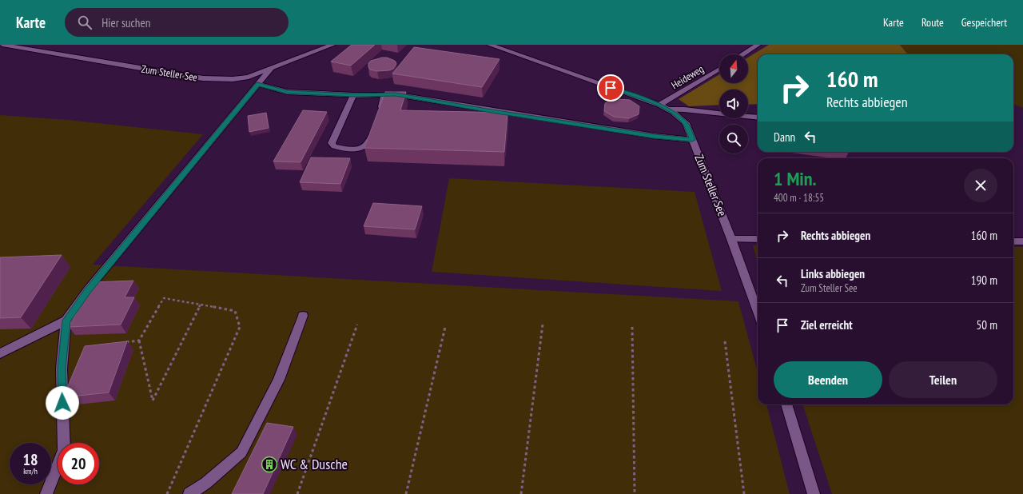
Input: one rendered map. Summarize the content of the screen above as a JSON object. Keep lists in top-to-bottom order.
{
  "streets": {
    "street": ["Zum Steller See", "Heideweg"]
  },
  "crossings": [
    ["Zum Steller See", "Heideweg"]
  ],
  "places": {
    "building": ["WC & Dusche"]
  },
  "north": "top",
  "page": {
    "header": "Karte",
    "search": "Hier suchen",
    "nav": ["Karte", "Route", "Gespeichert"],
    "turn": ["160 m", "Rechts abbiegen"],
    "then": "Dann",
    "heading": ["1 Min.", "400 m · 18:55"],
    "list": [
      {
        "name": "Rechts abbiegen",
        "value": "160 m"
      },
      {
        "name": "Links abbiegen",
        "note": "Zum Steller See",
        "value": "190 m"
      },
      {
        "name": "Ziel erreicht",
        "value": "50 m"
      }
    ],
    "buttons": ["Beenden", "Teilen"],
    "speed": "18 km/h",
    "limit": "20"
  }
}
